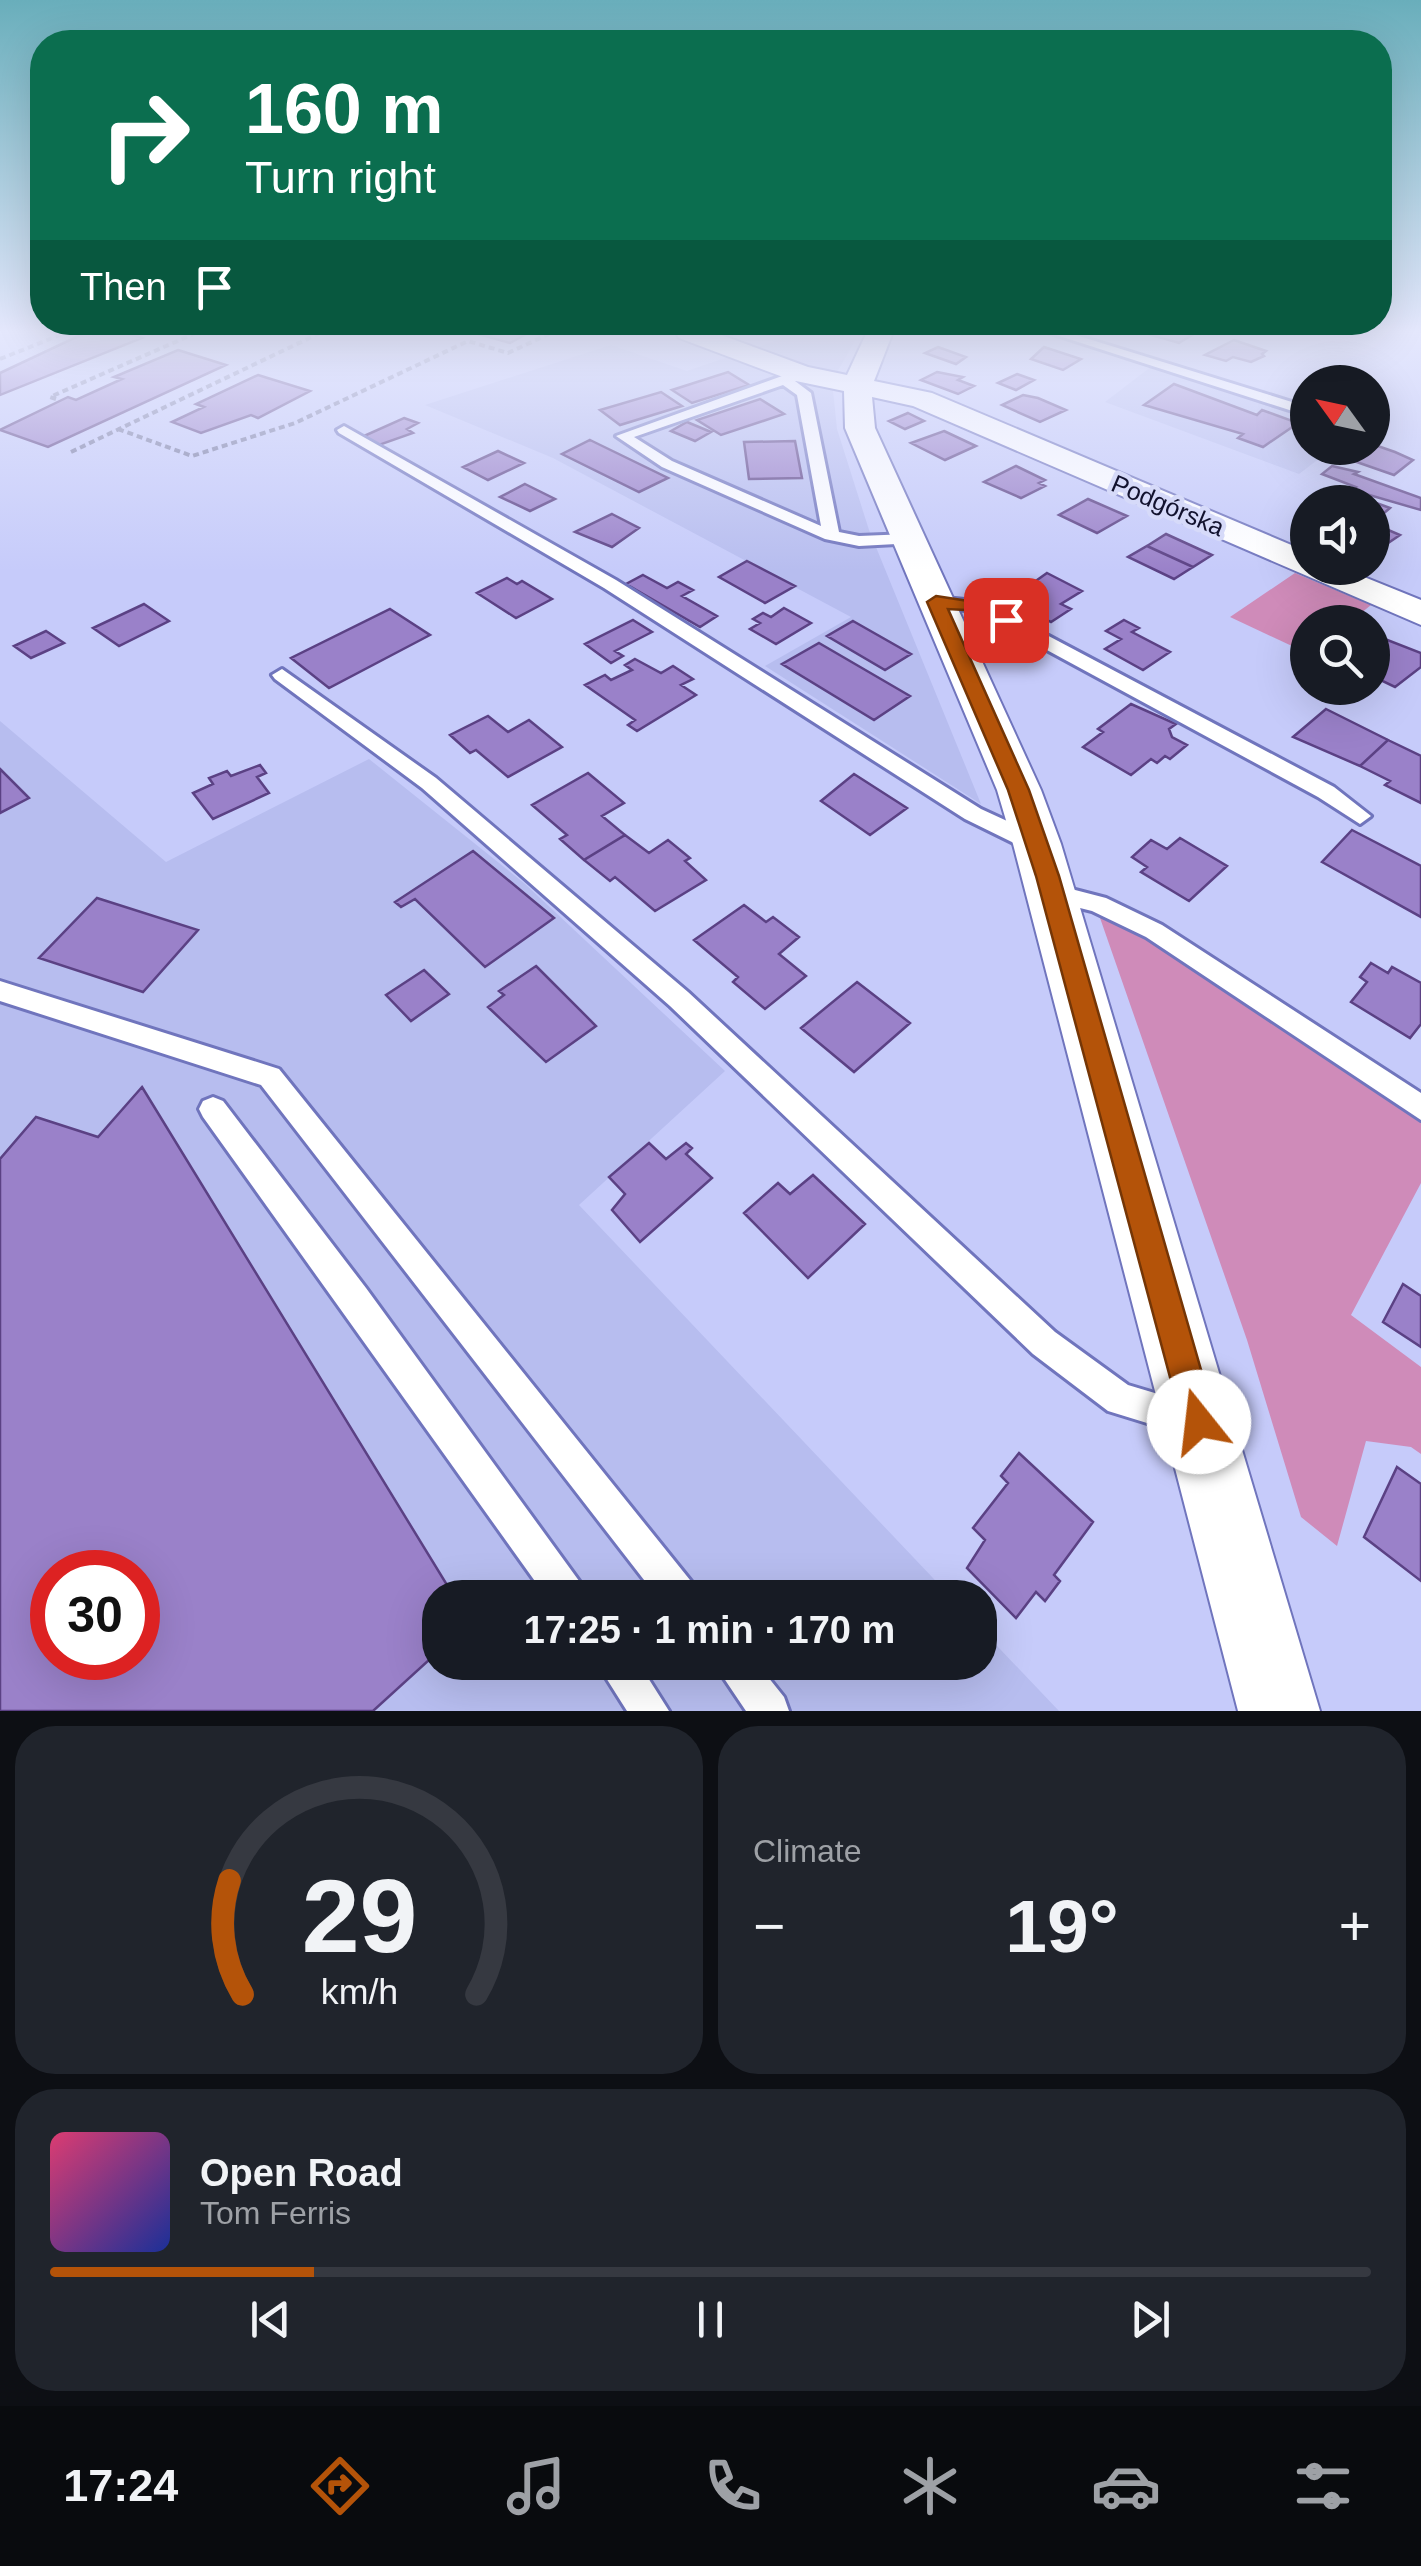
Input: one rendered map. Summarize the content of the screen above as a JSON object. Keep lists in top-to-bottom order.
{
  "streets": {
    "street": ["Podgórska"]
  },
  "north": "top left",
  "page": {
    "turn": ["160 m", "Turn right"],
    "then": "Then",
    "limit": "30",
    "trip": "17:25 · 1 min · 170 m",
    "tile": "Climate",
    "heat": ["−", "19°", "+"],
    "song": ["Open Road", "Tom Ferris"],
    "tabs": "17:24",
    "gauge": ["29", "km/h"]
  }
}
